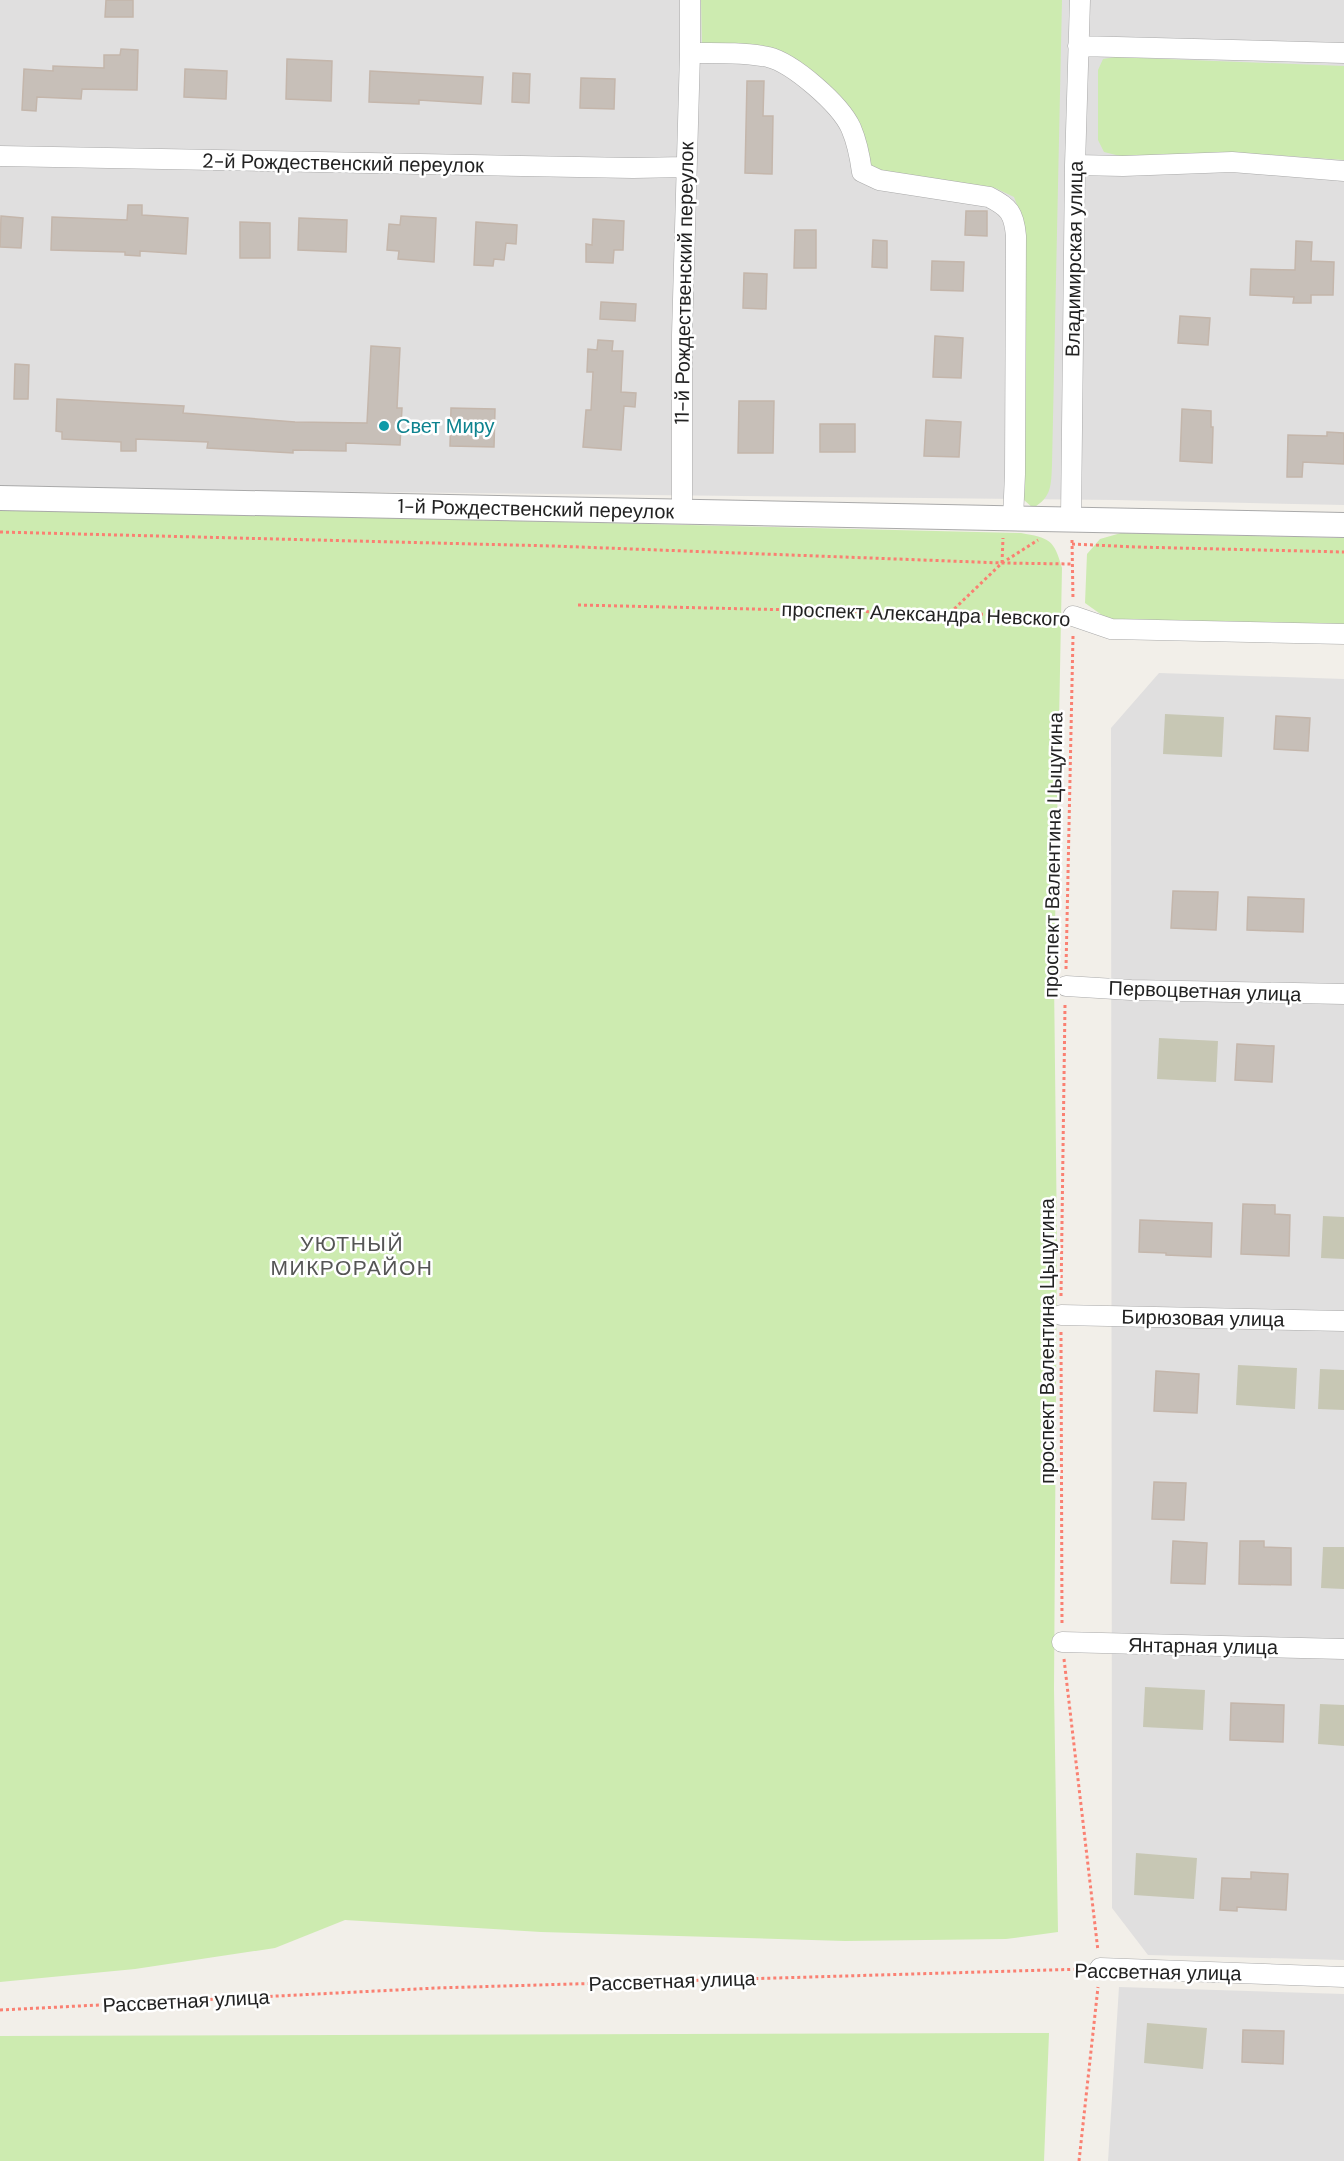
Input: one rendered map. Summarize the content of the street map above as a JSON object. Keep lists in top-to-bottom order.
{
  "streets": {
    "street": [
      "2-й Рождественский переулок",
      "Владимирская улица",
      "11-й Рождественский переулок",
      "1-й Рождественский переулок",
      "проспект Александра Невского",
      "Первоцветная улица",
      "Бирюзовая улица",
      "Янтарная улица",
      "Рассветная улица"
    ],
    "path": ["проспект Валентина Цыцугина"]
  },
  "crossings": [
    ["2-й Рождественский переулок", "11-й Рождественский переулок"],
    ["Владимирская улица", "1-й Рождественский переулок"],
    ["Владимирская улица", "проспект Валентина Цыцугина"],
    ["11-й Рождественский переулок", "1-й Рождественский переулок"],
    ["1-й Рождественский переулок", "проспект Валентина Цыцугина"],
    ["проспект Александра Невского", "проспект Валентина Цыцугина"],
    ["проспект Валентина Цыцугина", "Первоцветная улица"],
    ["проспект Валентина Цыцугина", "Бирюзовая улица"],
    ["проспект Валентина Цыцугина", "Янтарная улица"],
    ["проспект Валентина Цыцугина", "Рассветная улица"]
  ],
  "districts": ["УЮТНЫЙ МИКРОРАЙОН"],
  "places": ["Свет Миру"]
}
